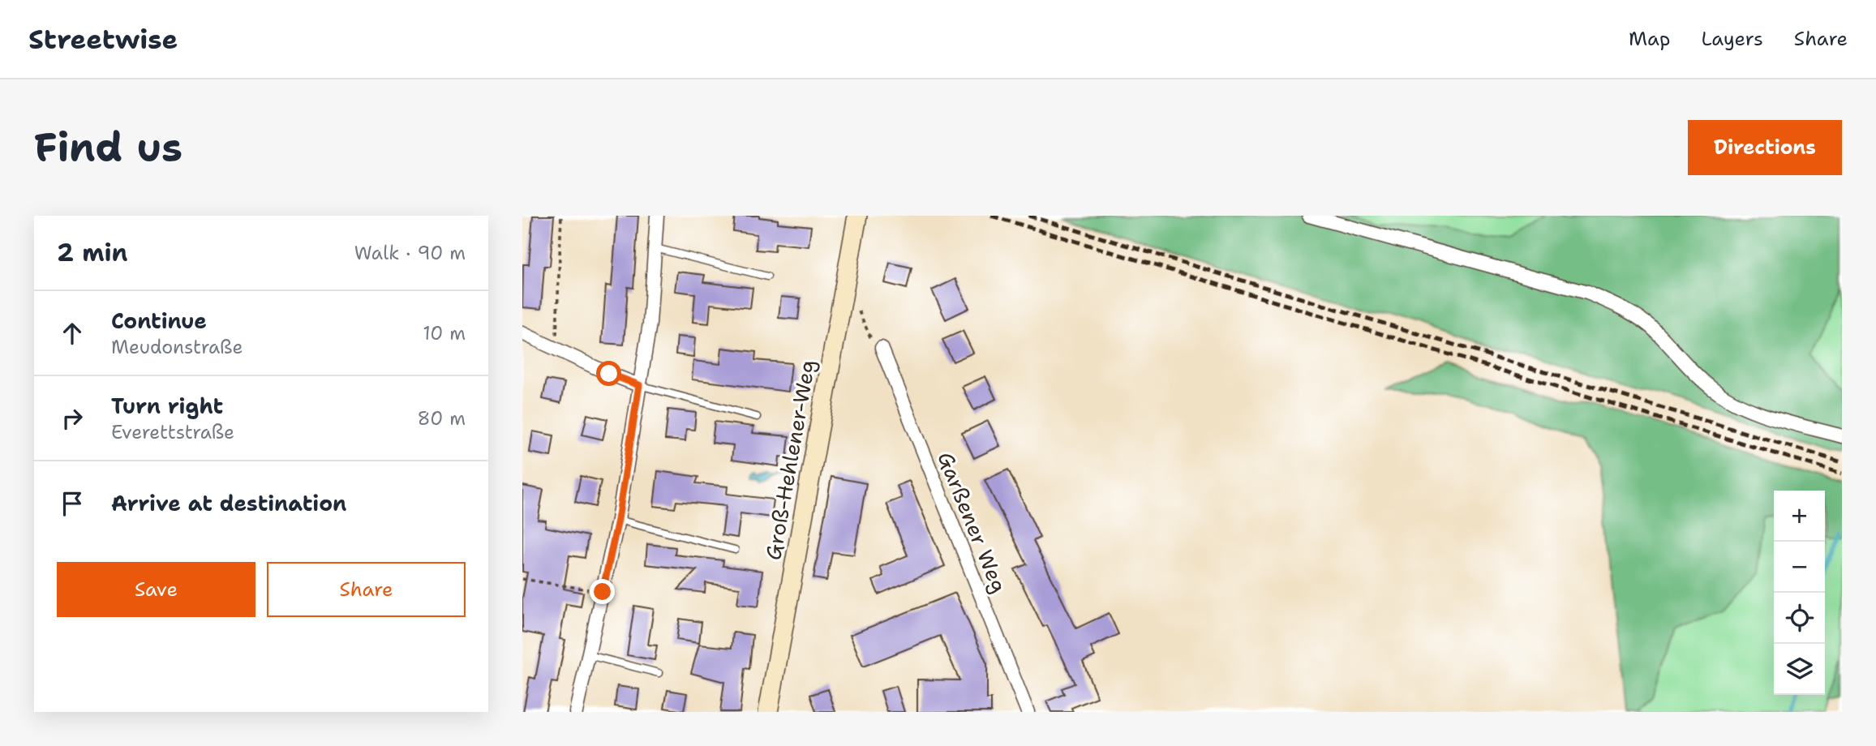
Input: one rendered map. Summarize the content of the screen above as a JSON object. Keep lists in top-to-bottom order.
{
  "streets": {
    "street": ["Groß-Hehlener-Weg", "Garßener Weg"]
  },
  "page": {
    "header": "Streetwise",
    "nav": ["Map", "Layers", "Share"],
    "buttons": [
      "Directions",
      ["Save", "Share"]
    ],
    "title": "Find us",
    "heading": ["2 min", "Walk · 90 m"],
    "list": [
      ["Continue", "Meudonstraße", "10 m"],
      ["Turn right", "Everettstraße", "80 m"],
      "Arrive at destination"
    ],
    "map_buttons": ["+", "−"]
  }
}
